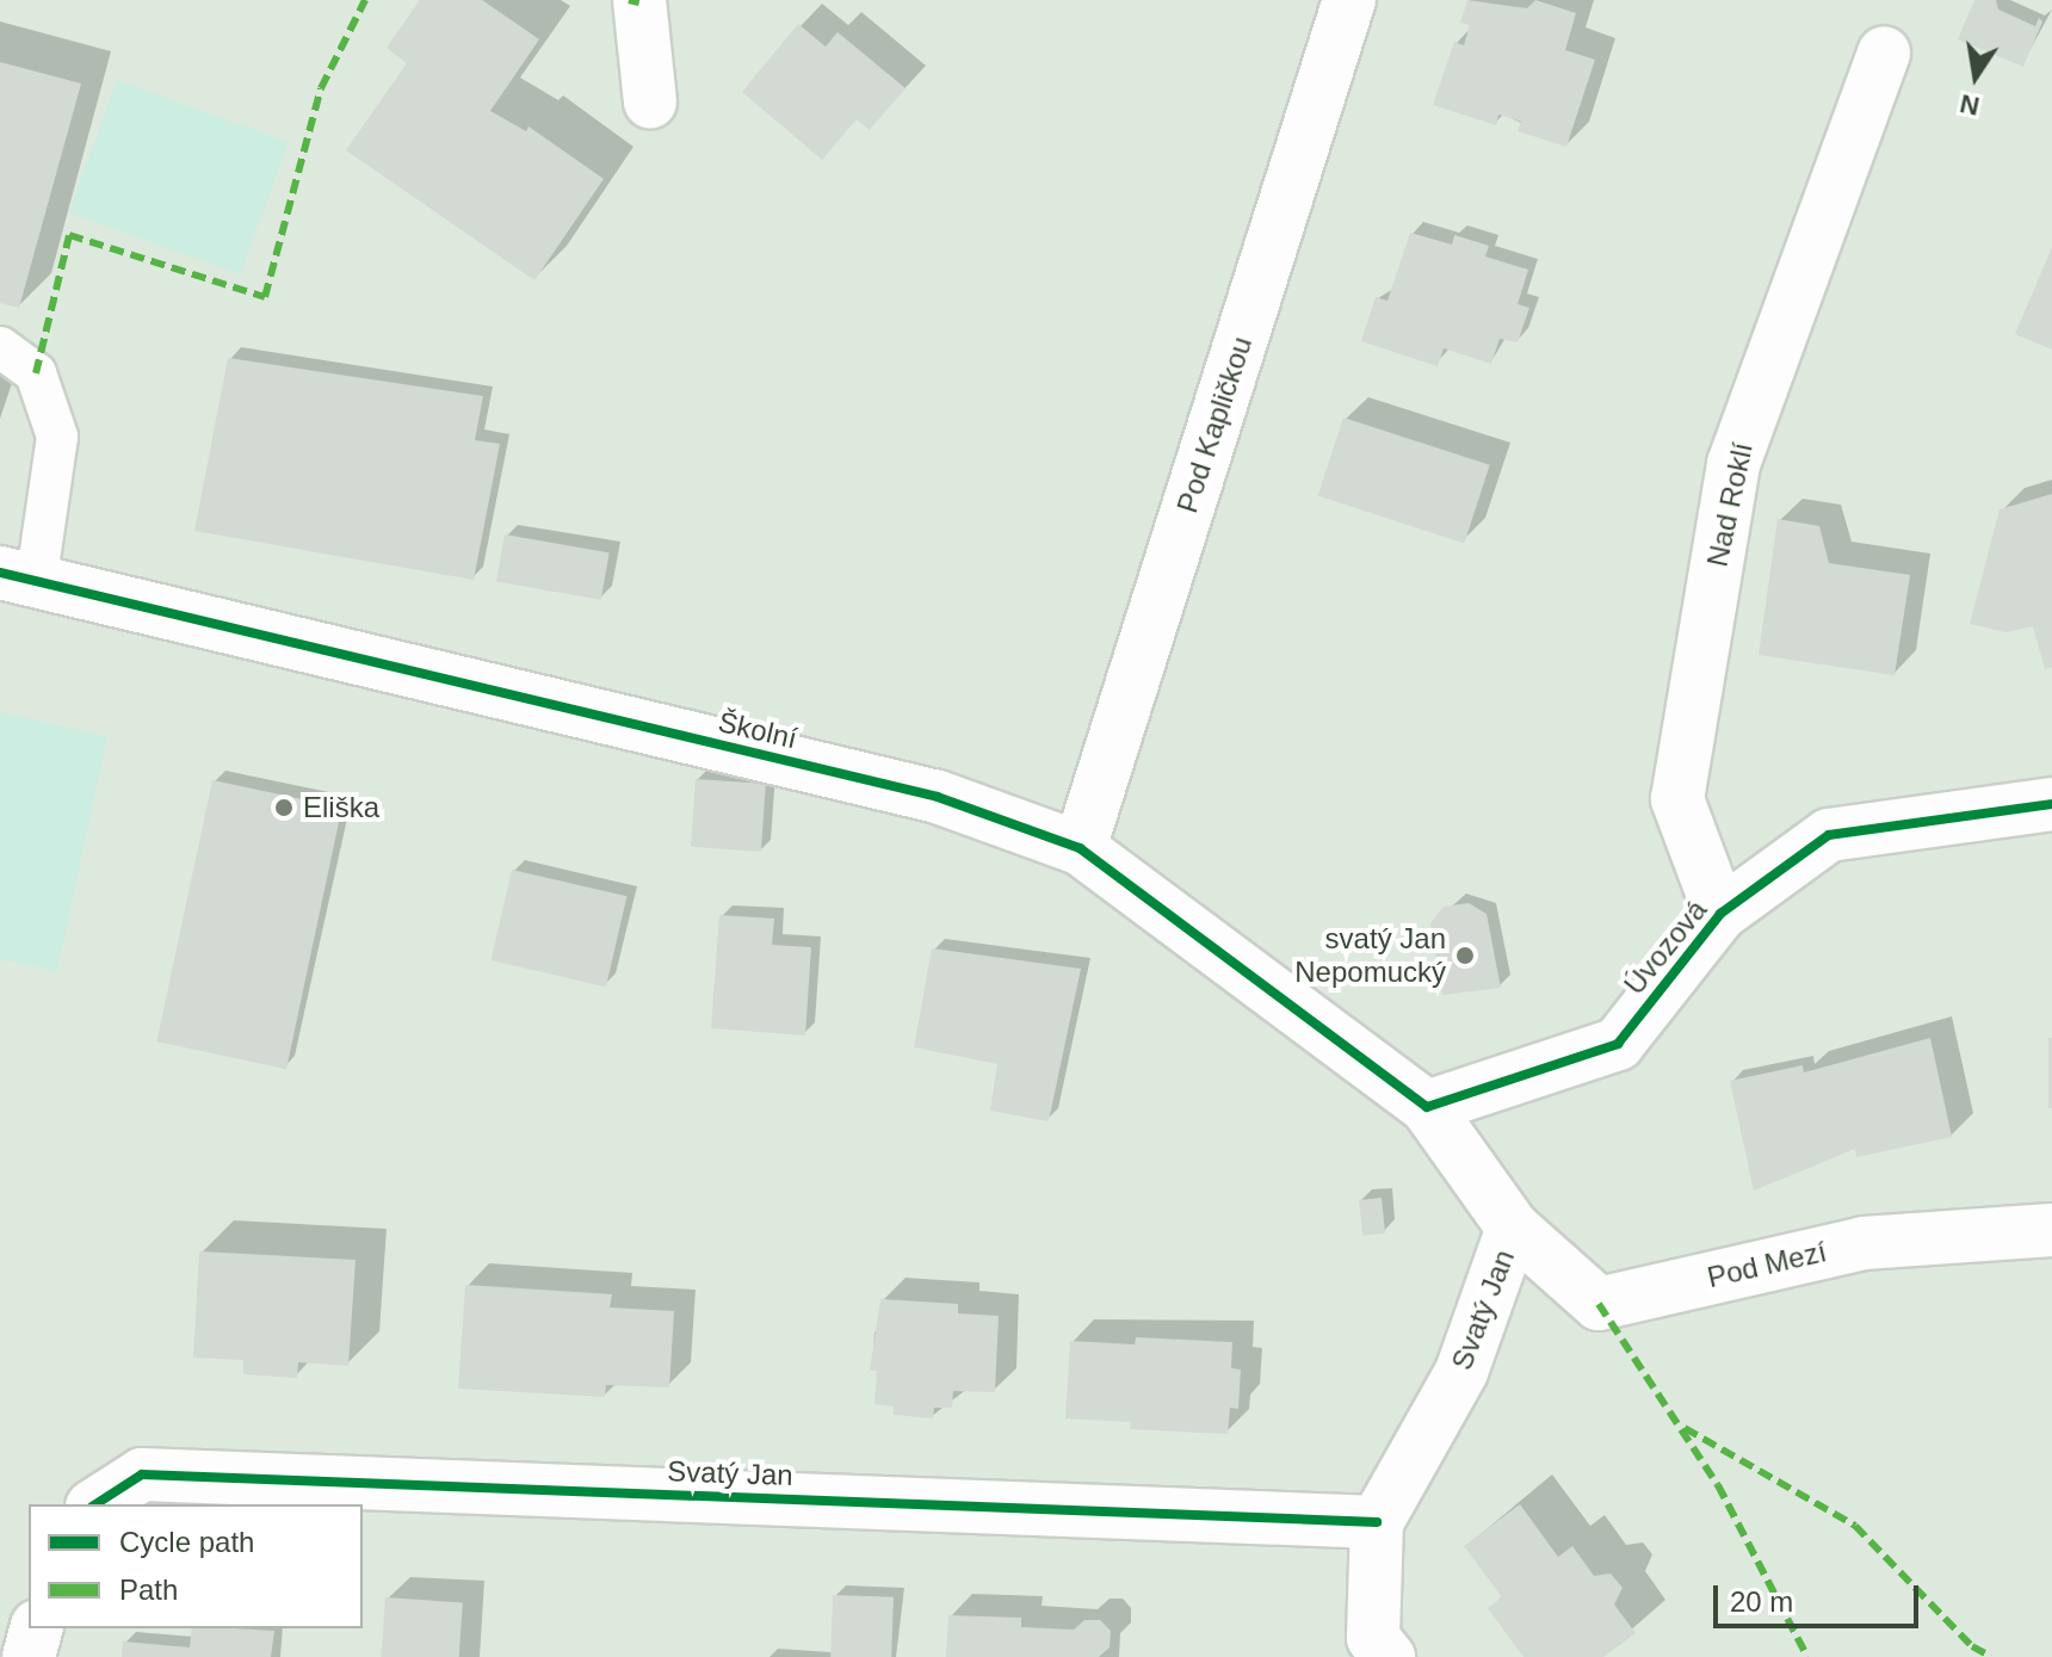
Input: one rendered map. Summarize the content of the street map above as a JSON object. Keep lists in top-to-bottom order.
{
  "streets": {
    "street": [
      "Pod Kapličkou",
      "Nad Roklí",
      "Školní",
      "Úvozová",
      "Pod Mezí",
      "Svatý Jan"
    ]
  },
  "crossings": [
    ["Pod Kapličkou", "Školní"],
    ["Nad Roklí", "Úvozová"],
    ["Školní", "Úvozová"],
    ["Školní", "Svatý Jan"],
    ["Úvozová", "Svatý Jan"],
    ["Pod Mezí", "Svatý Jan"]
  ],
  "places": ["Eliška", "svatý Jan Nepomucký"],
  "legend": ["Cycle path", "Path"],
  "scale_bar": "20 m",
  "north": "bottom"
}
